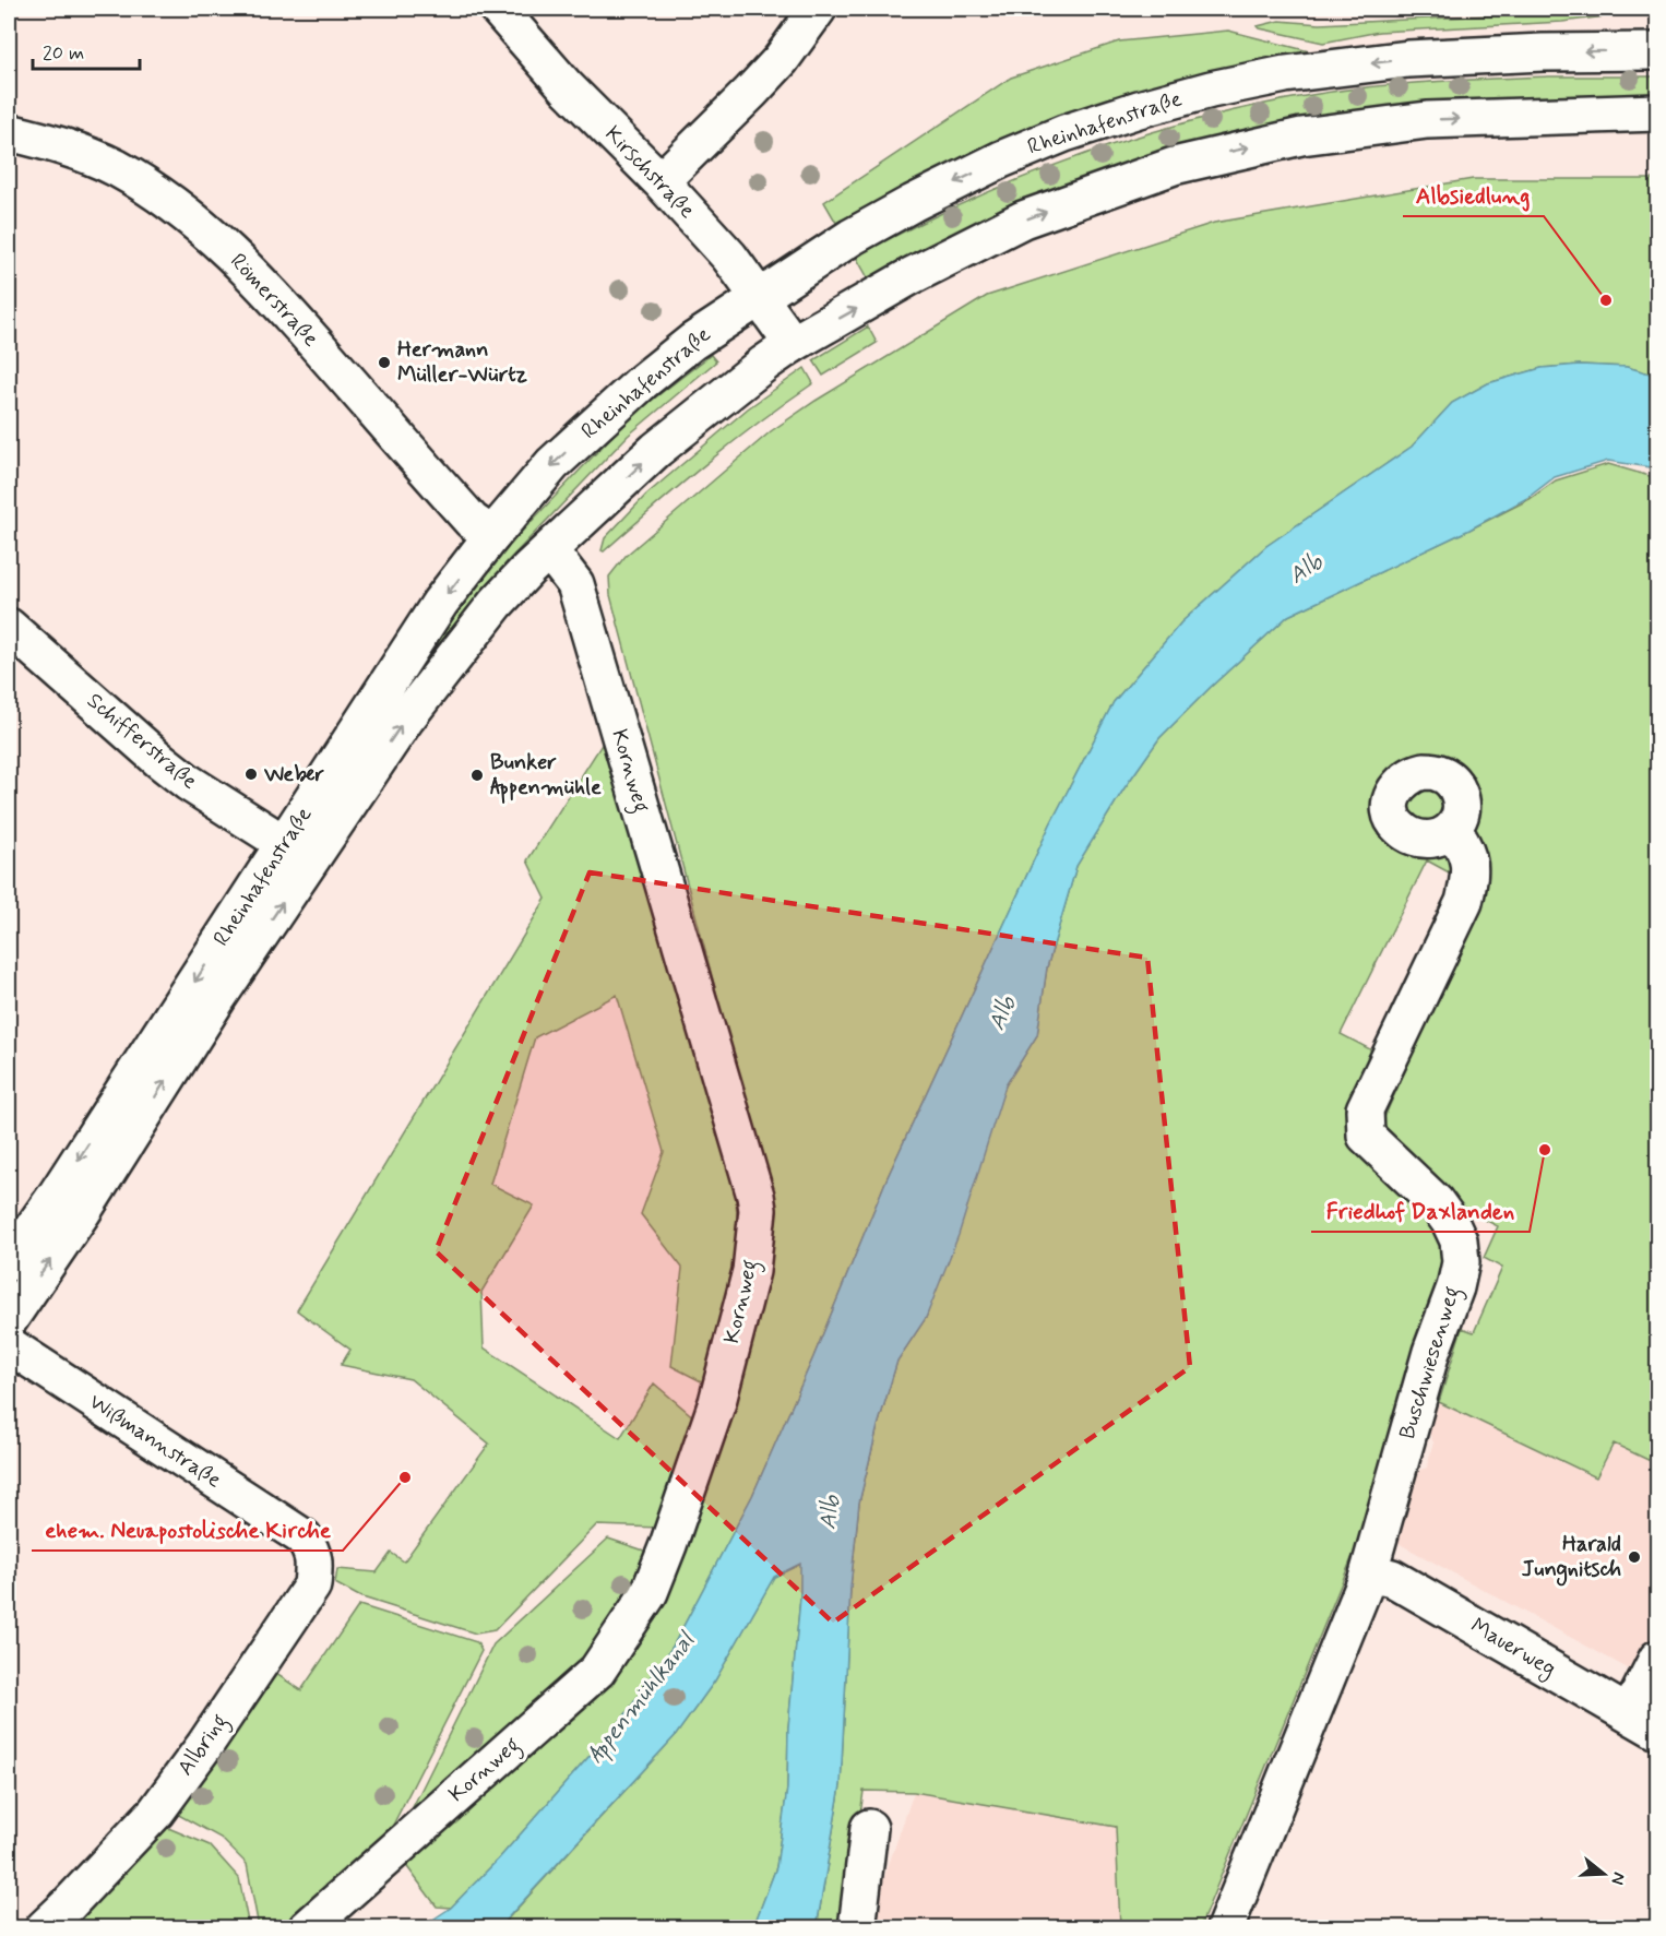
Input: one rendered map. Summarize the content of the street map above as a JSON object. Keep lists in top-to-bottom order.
{
  "streets": {
    "main road": [
      "Rheinhafenstraße",
      "Kirschstraße",
      "Römerstraße",
      "Schifferstraße",
      "Kornweg",
      "Buschwiesenweg",
      "Wißmannstraße",
      "Mauerweg",
      "Albring"
    ]
  },
  "crossings": [
    ["Rheinhafenstraße", "Kirschstraße"],
    ["Rheinhafenstraße", "Römerstraße"],
    ["Rheinhafenstraße", "Schifferstraße"],
    ["Rheinhafenstraße", "Kornweg"],
    ["Buschwiesenweg", "Mauerweg"],
    ["Wißmannstraße", "Albring"]
  ],
  "water": ["Alb", "Appenmühlkanal"],
  "places": [
    "Albsiedlung",
    "Hermann Müller-Würtz",
    "Weber",
    "Bunker Appenmühle",
    "Friedhof Daxlanden",
    "ehem. Neuapostolische Kirche",
    "Harald Jungnitsch"
  ],
  "scale_bar": "20 m",
  "north": "right"
}
